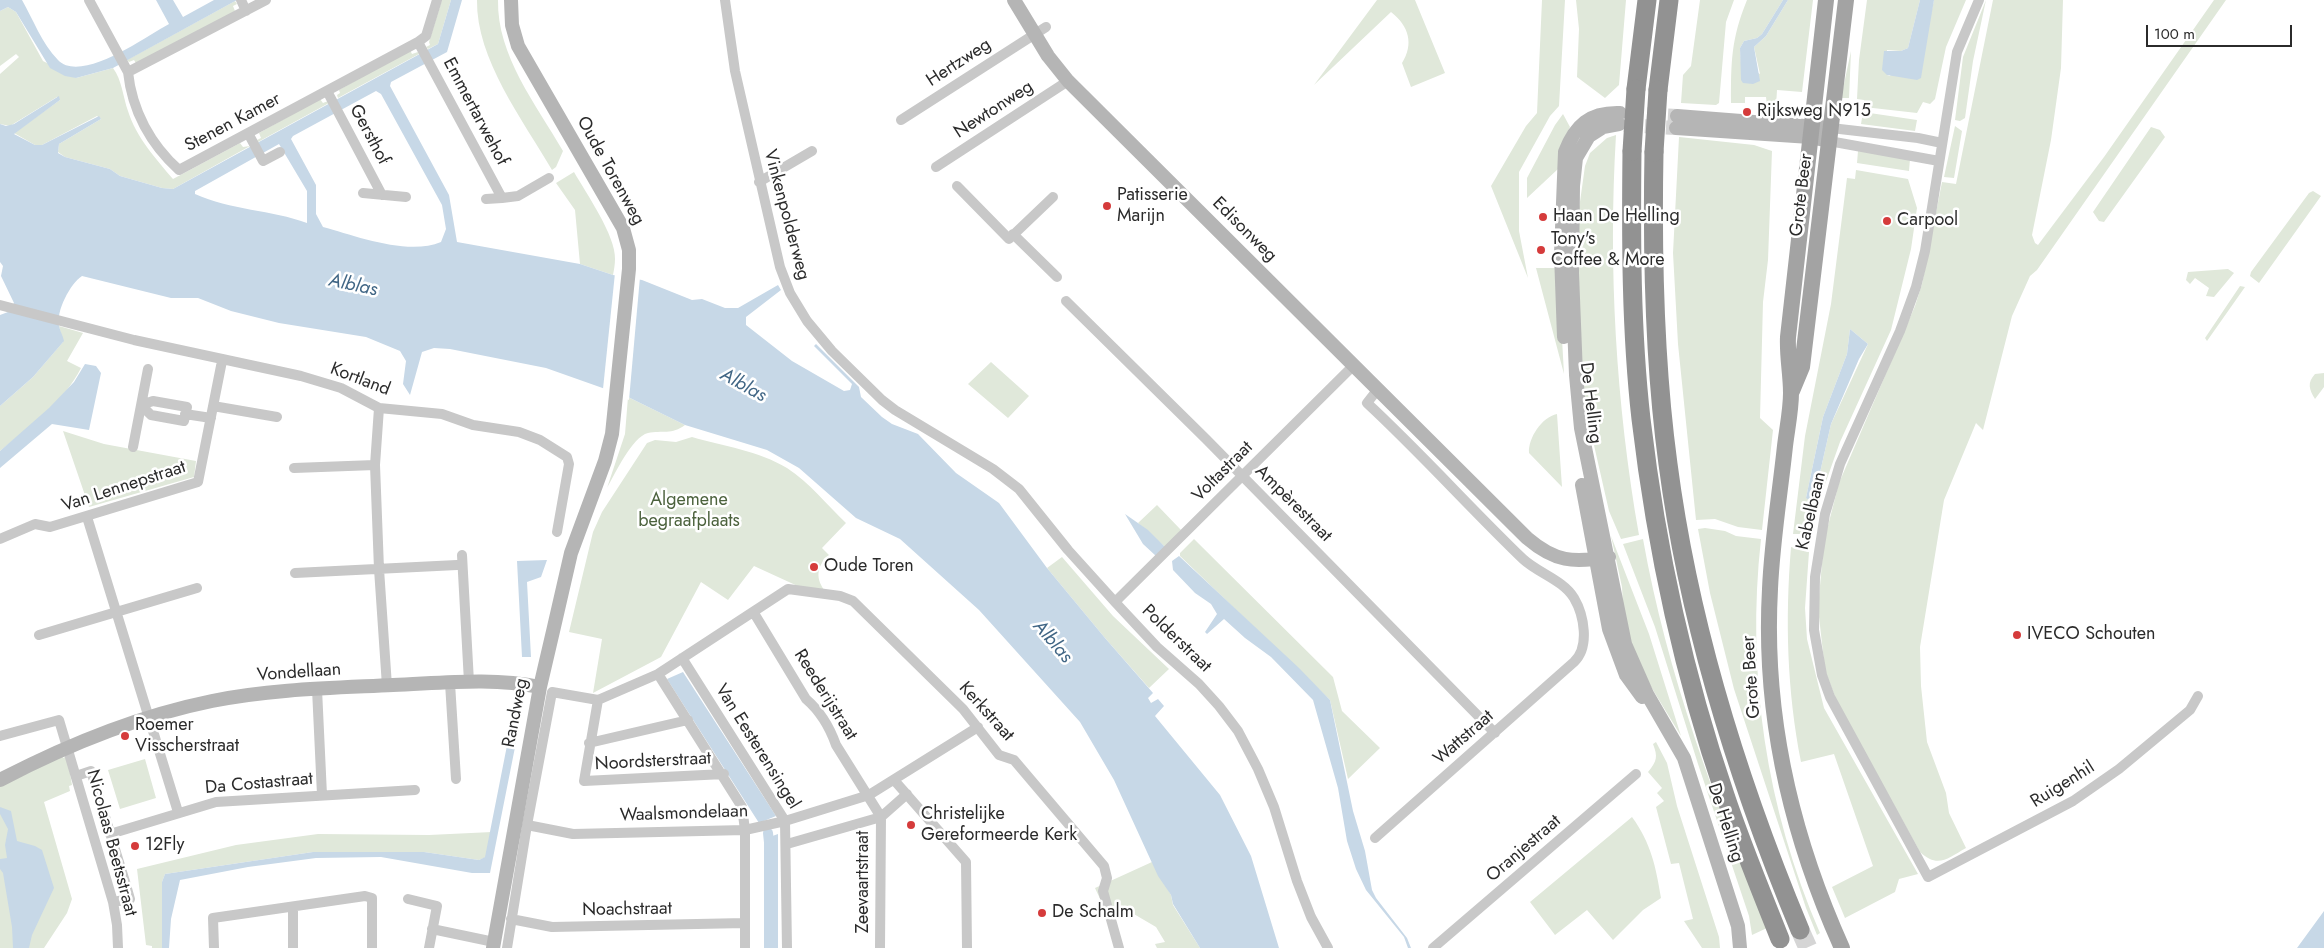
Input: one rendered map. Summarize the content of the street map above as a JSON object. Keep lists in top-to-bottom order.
{
  "streets": {
    "main road": ["Grote Beer"],
    "street": [
      "Hertzweg",
      "Newtonweg",
      "Emmertarwehof",
      "Stenen Kamer",
      "Gersthof",
      "Oude Torenweg",
      "Vinkenpolderweg",
      "Edisonweg",
      "Kortland",
      "De Helling",
      "Voltastraat",
      "Van Lennepstraat",
      "Ampèrestraat",
      "Kabelbaan",
      "Polderstraat",
      "Vondellaan",
      "Reederijstraat",
      "Kerkstraat",
      "Randweg",
      "Wattstraat",
      "Van Eesterensingel",
      "Noordsterstraat",
      "Da Costastraat",
      "Ruigenhil",
      "Waalsmondelaan",
      "Nicolaas Beetsstraat",
      "Oranjestraat",
      "Zeevaartstraat",
      "Noachstraat"
    ]
  },
  "crossings": [
    ["Hertzweg", "Edisonweg"],
    ["Newtonweg", "Edisonweg"],
    ["Emmertarwehof", "Stenen Kamer"],
    ["Stenen Kamer", "Gersthof"],
    ["Oude Torenweg", "Randweg"],
    ["Vinkenpolderweg", "Polderstraat"],
    ["Edisonweg", "De Helling"],
    ["Edisonweg", "Voltastraat"],
    ["Kortland", "Van Lennepstraat"],
    ["Voltastraat", "Ampèrestraat"],
    ["Voltastraat", "Polderstraat"],
    ["Ampèrestraat", "Wattstraat"],
    ["Kabelbaan", "Ruigenhil"],
    ["Vondellaan", "Randweg"],
    ["Vondellaan", "Nicolaas Beetsstraat"],
    ["Reederijstraat", "Kerkstraat"],
    ["Reederijstraat", "Waalsmondelaan"],
    ["Kerkstraat", "Van Eesterensingel"],
    ["Kerkstraat", "Waalsmondelaan"],
    ["Randweg", "Waalsmondelaan"],
    ["Randweg", "Noachstraat"],
    ["Van Eesterensingel", "Waalsmondelaan"]
  ],
  "water": ["Alblas"],
  "parks": ["Algemene begraafplaats"],
  "places": [
    "Rijksweg N915",
    "Patisserie Marijn",
    "Haan De Helling",
    "Carpool",
    "Tony's Coffee & More",
    "Oude Toren",
    "IVECO Schouten",
    "Roemer Visscherstraat",
    "Christelijke Gereformeerde Kerk",
    "12Fly",
    "De Schalm"
  ],
  "scale_bar": "100 m"
}
